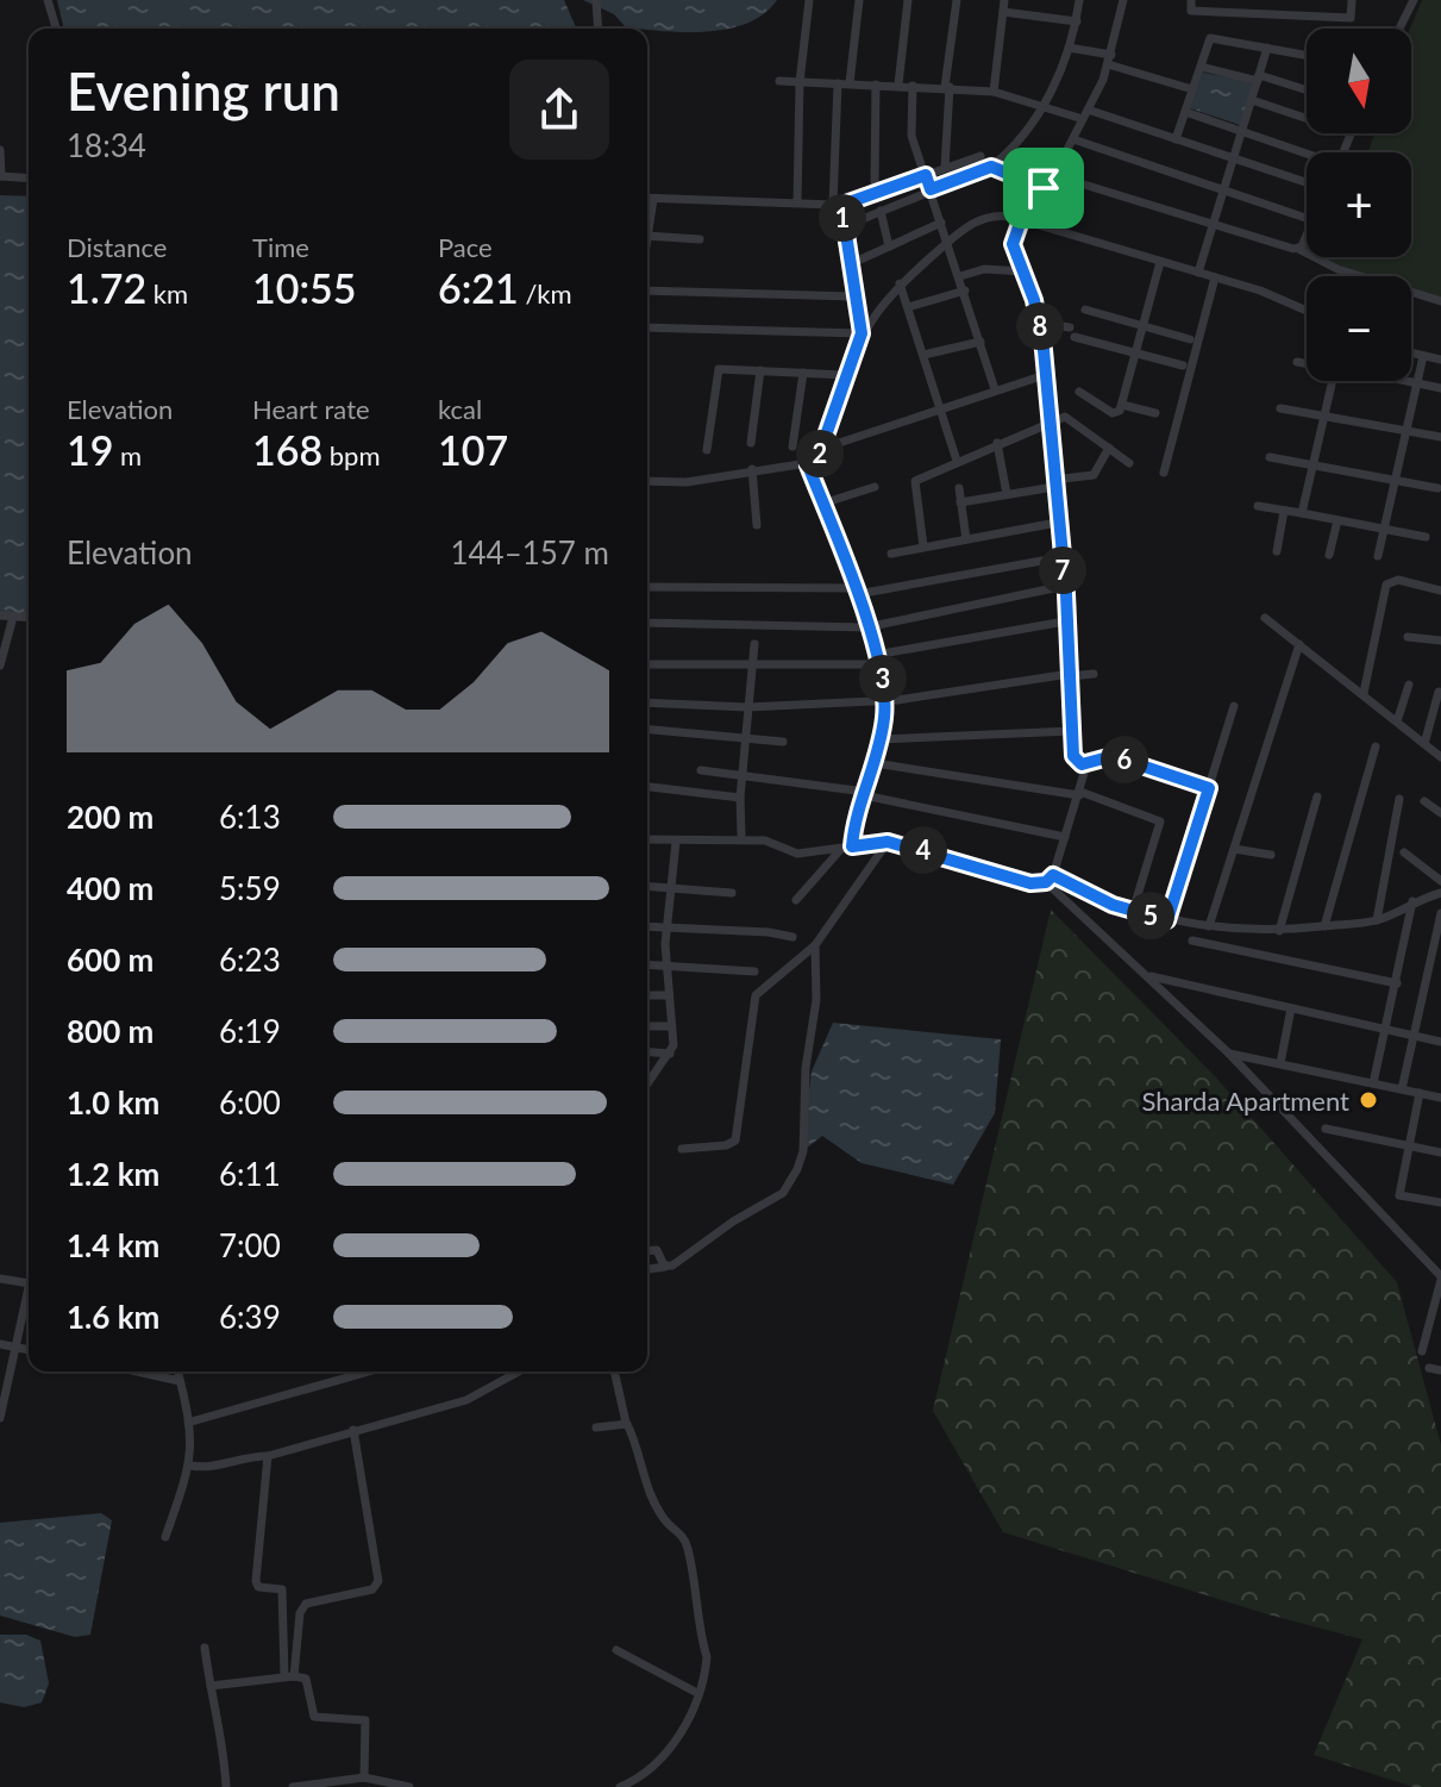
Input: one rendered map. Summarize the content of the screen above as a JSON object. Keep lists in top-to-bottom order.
{
  "places": ["Sharda Apartment"],
  "north": "bottom",
  "page": {
    "map_buttons": ["+", "−"],
    "heading": ["Evening run", "18:34"],
    "stats": [
      ["Distance", "1.72 km"],
      ["Time", "10:55"],
      ["Pace", "6:21 /km"],
      ["Elevation", "19 m"],
      ["Heart rate", "168 bpm"],
      ["kcal", "107"]
    ],
    "pins": [
      "1",
      "8",
      "2",
      "7",
      "3",
      "6",
      "4",
      "5"
    ],
    "chart": ["Elevation", "144–157 m"],
    "list": [
      {
        "name": "200 m",
        "note": "6:13"
      },
      {
        "name": "400 m",
        "note": "5:59"
      },
      {
        "name": "600 m",
        "note": "6:23"
      },
      {
        "name": "800 m",
        "note": "6:19"
      },
      {
        "name": "1.0 km",
        "note": "6:00"
      },
      {
        "name": "1.2 km",
        "note": "6:11"
      },
      {
        "name": "1.4 km",
        "note": "7:00"
      },
      {
        "name": "1.6 km",
        "note": "6:39"
      }
    ]
  }
}
